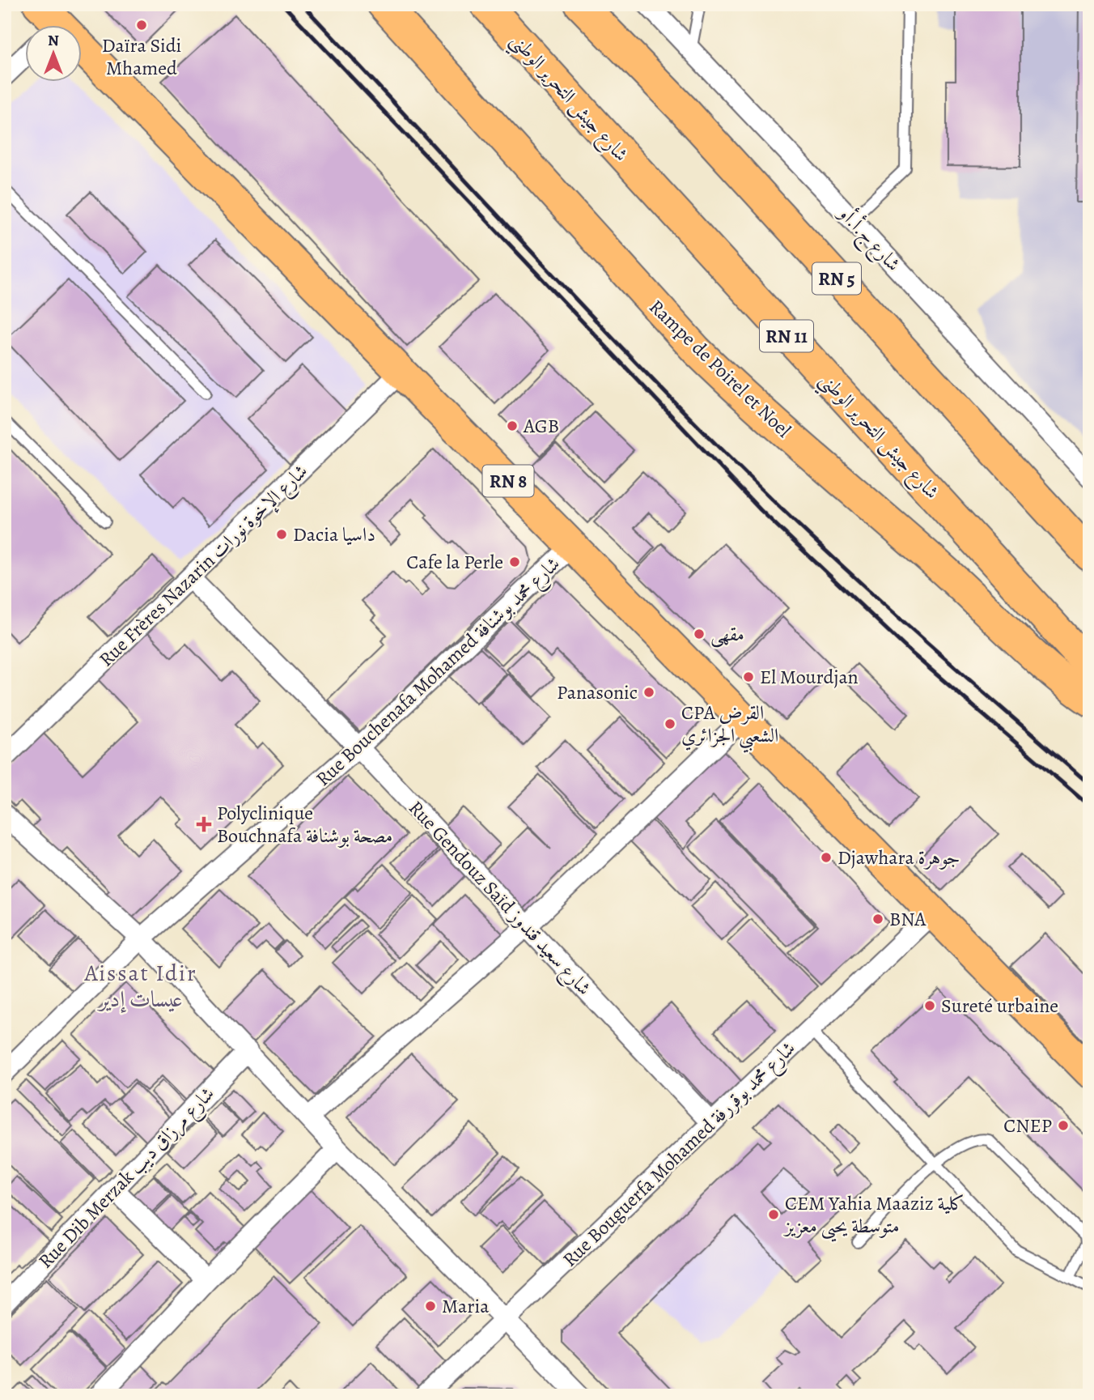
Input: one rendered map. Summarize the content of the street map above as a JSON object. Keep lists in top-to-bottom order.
{
  "streets": {
    "main road": [
      "شارع جيش التحرير الوطني",
      "RN 5",
      "RN 11",
      "Rampe de Poirel et Noel",
      "RN 8"
    ],
    "street": [
      "شارع ج.أ.أو",
      "Rue Frères Nazarin شارع الإخوة نورات",
      "Rue Bouchenafa Mohamed شارع محمد بوشنافة",
      "Rue Gendouz Saïd شارع سعيد قندوز",
      "Rue Bouguerfa Mohamed شارع محمد بوقررفة",
      "Rue Dib Merzak شارع مرزاق ديب"
    ]
  },
  "crossings": [
    ["RN 8", "Rue Frères Nazarin شارع الإخوة نورات"],
    ["RN 8", "Rue Bouchenafa Mohamed شارع محمد بوشنافة"],
    ["RN 8", "Rue Bouguerfa Mohamed شارع محمد بوقررفة"],
    ["Rue Frères Nazarin شارع الإخوة نورات", "Rue Gendouz Saïd شارع سعيد قندوز"],
    ["Rue Bouchenafa Mohamed شارع محمد بوشنافة", "Rue Gendouz Saïd شارع سعيد قندوز"],
    ["Rue Gendouz Saïd شارع سعيد قندوز", "Rue Bouguerfa Mohamed شارع محمد بوقررفة"]
  ],
  "districts": ["Aissat Idir عيسات إدير"],
  "places": {
    "other": [
      "Daïra Sidi Mhamed",
      "AGB",
      "Dacia داسيا",
      "Cafe la Perle",
      "مقهى",
      "El Mourdjan",
      "Panasonic",
      "CPA القرض الشعبي الجزائري",
      "Djawhara جوهرة",
      "BNA",
      "Sureté urbaine",
      "CNEP",
      "CEM Yahia Maaziz كلية متوسطة يحيى معزيز",
      "Maria"
    ],
    "health": ["Polyclinique Bouchnafa مصحة بوشنافة"]
  },
  "north": "top"
}
